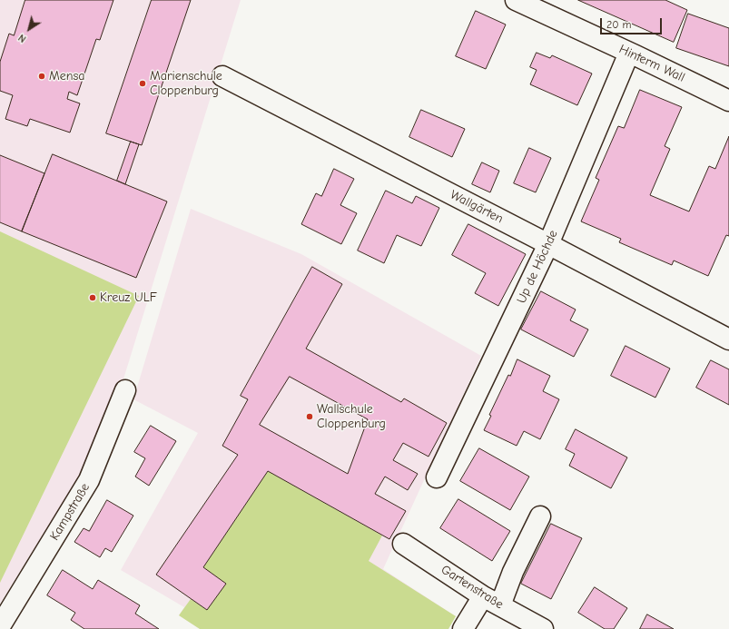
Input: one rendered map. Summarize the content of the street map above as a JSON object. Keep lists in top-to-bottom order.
{
  "streets": {
    "street": [
      "Hinterm Wall",
      "Wallgärten",
      "Up de Höchde",
      "Kampstraße",
      "Gartenstraße"
    ]
  },
  "crossings": [
    ["Hinterm Wall", "Up de Höchde"],
    ["Wallgärten", "Up de Höchde"]
  ],
  "places": [
    "Mensa",
    "Marienschule Cloppenburg",
    "Kreuz ULF",
    "Wallschule Cloppenburg"
  ],
  "scale_bar": "20 m",
  "north": "bottom left"
}
